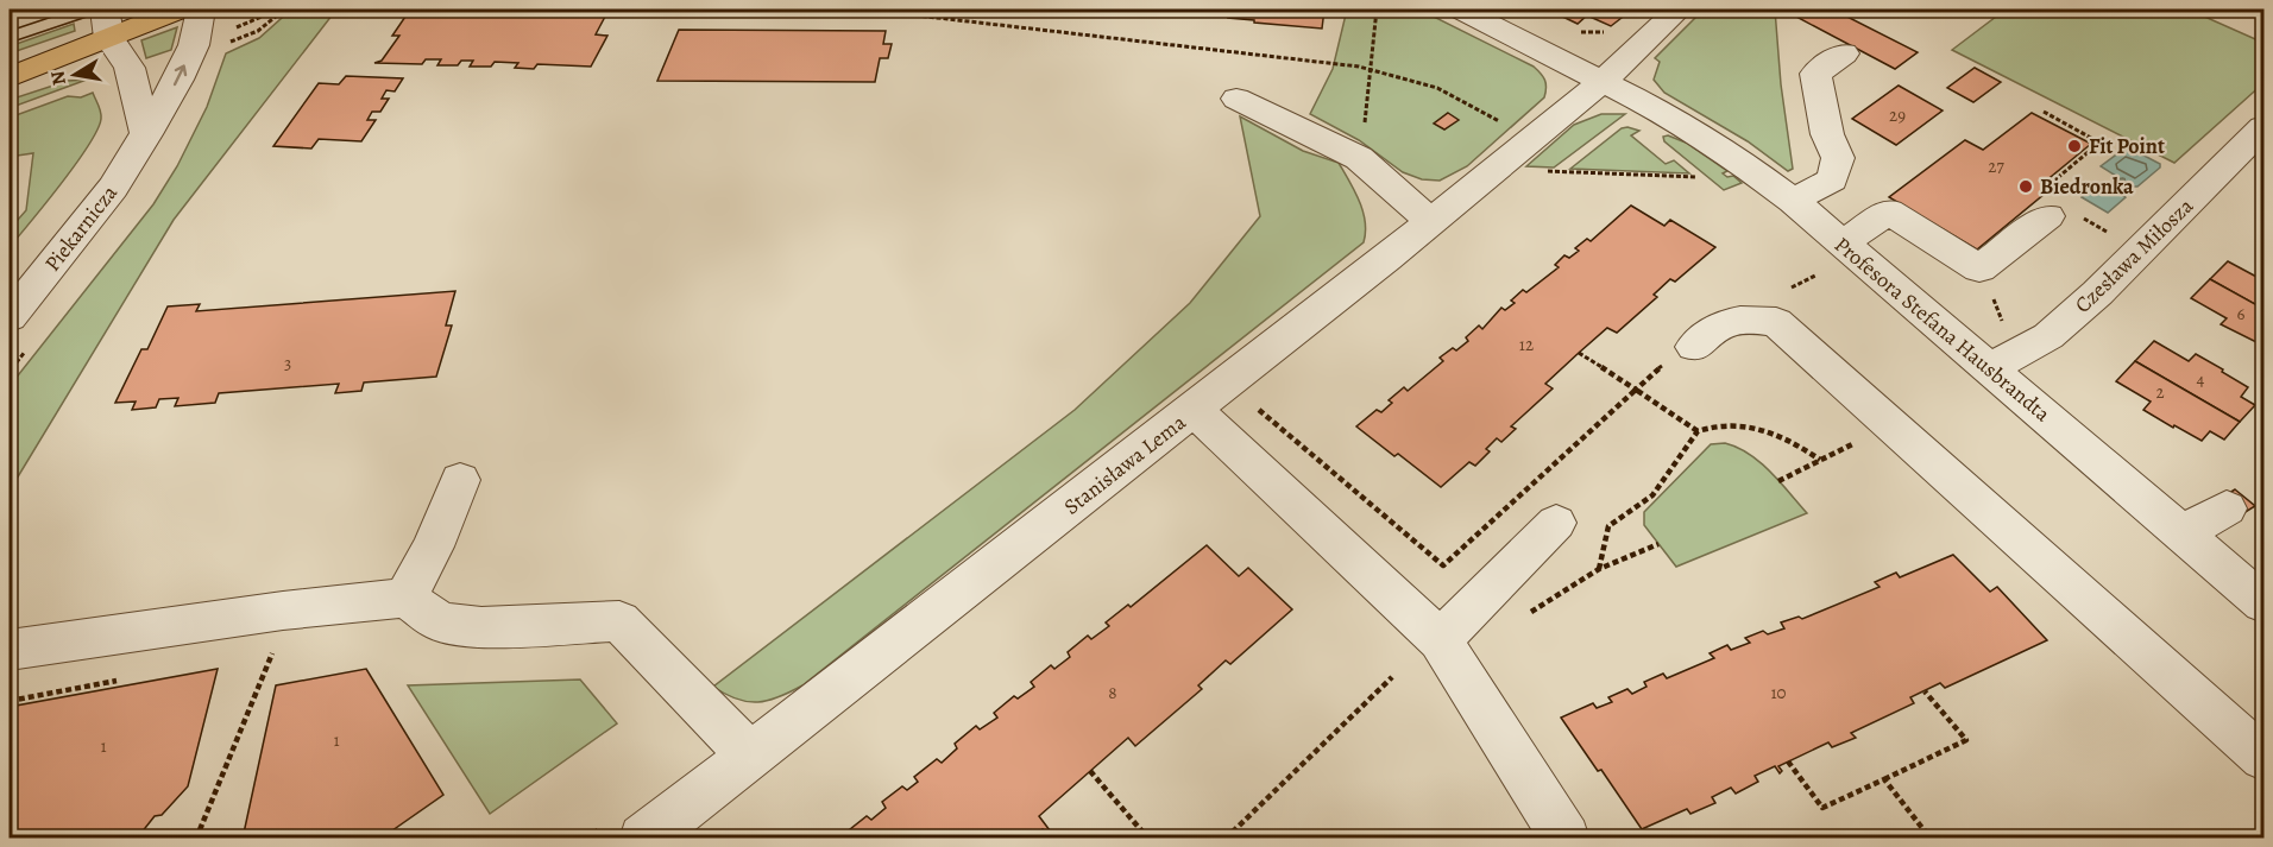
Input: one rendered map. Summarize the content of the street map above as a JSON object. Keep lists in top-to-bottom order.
{
  "streets": {
    "street": [
      "Piekarnicza",
      "Czesława Miłosza",
      "Profesora Stefana Hausbrandta",
      "Stanisława Lema"
    ]
  },
  "crossings": [
    ["Czesława Miłosza", "Profesora Stefana Hausbrandta"],
    ["Profesora Stefana Hausbrandta", "Stanisława Lema"]
  ],
  "one_way": ["Piekarnicza"],
  "places": ["Fit Point", "Biedronka"],
  "house_numbers": [
    "29",
    "27",
    "6",
    "12",
    "3",
    "4",
    "2",
    "8",
    "10",
    "1",
    "1"
  ],
  "north": "left"
}
